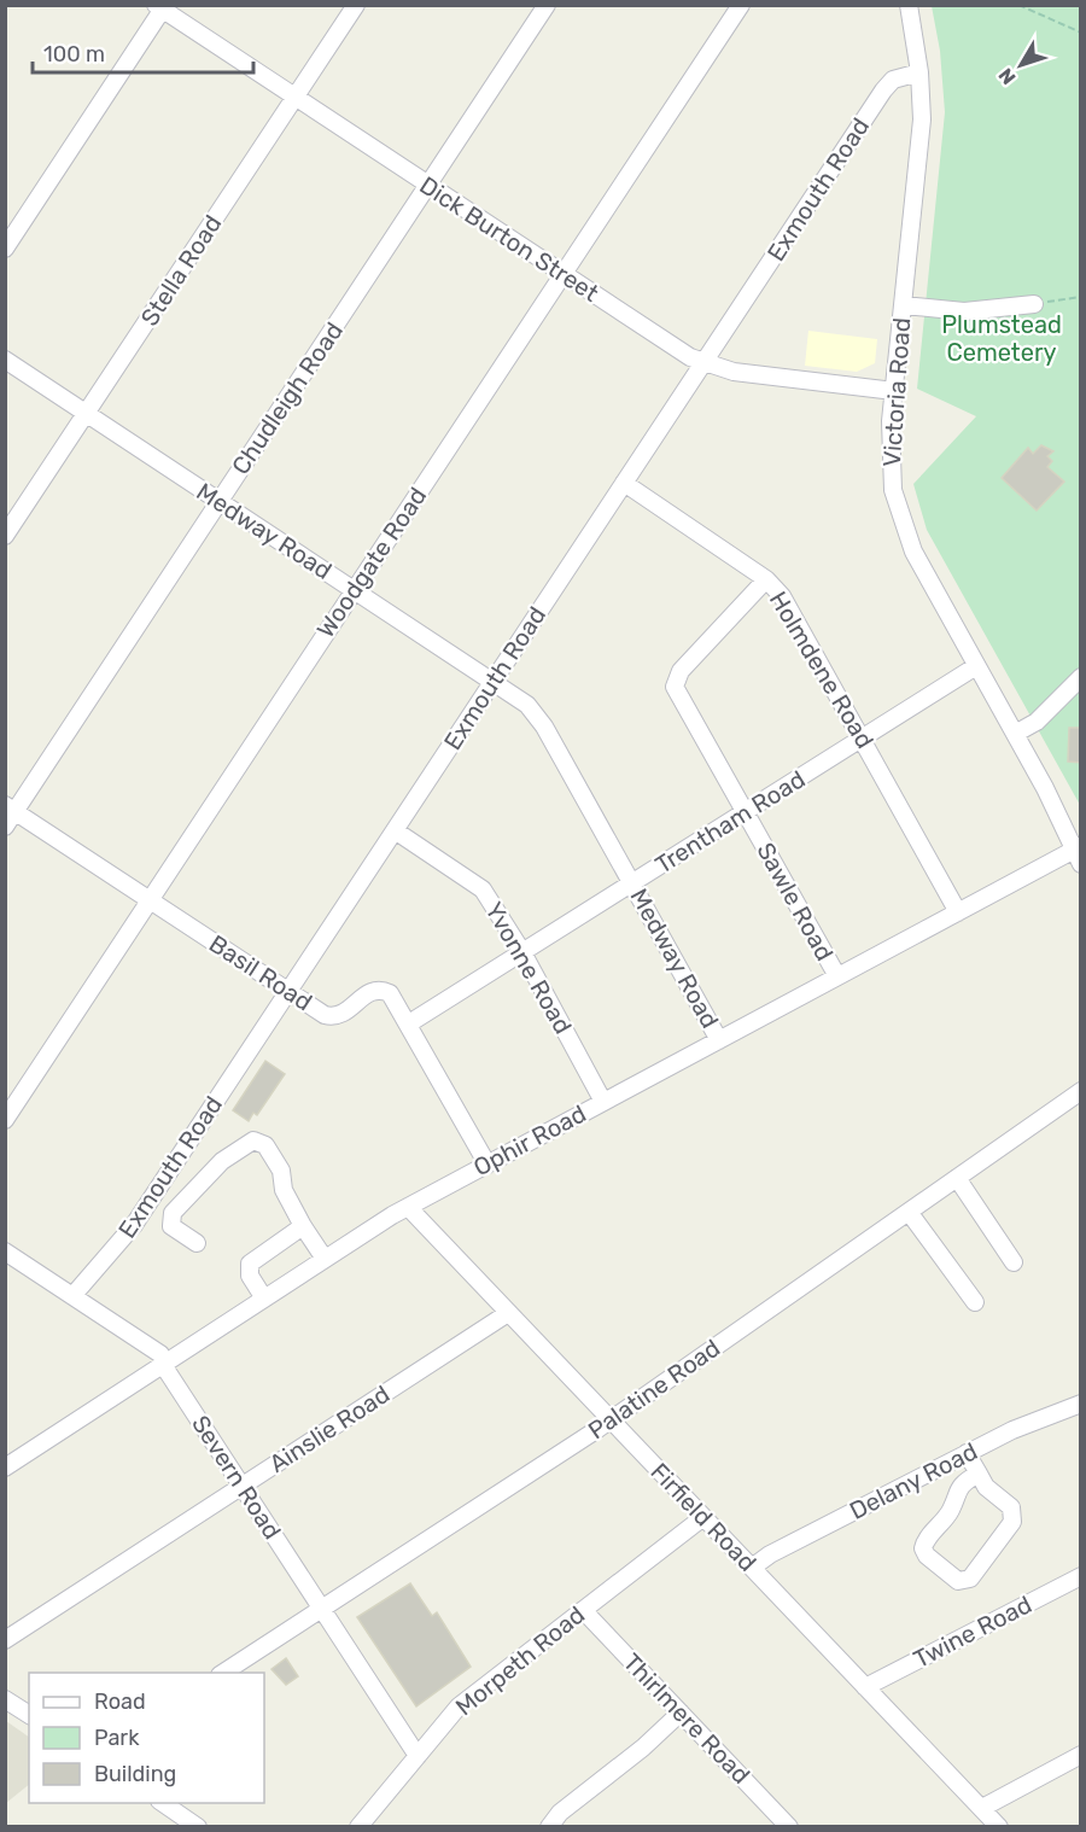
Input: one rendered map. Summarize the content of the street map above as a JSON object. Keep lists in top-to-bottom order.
{
  "streets": {
    "street": [
      "Exmouth Road",
      "Dick Burton Street",
      "Stella Road",
      "Victoria Road",
      "Chudleigh Road",
      "Medway Road",
      "Woodgate Road",
      "Holmdene Road",
      "Trentham Road",
      "Sawle Road",
      "Yvonne Road",
      "Basil Road",
      "Ophir Road",
      "Palatine Road",
      "Ainslie Road",
      "Severn Road",
      "Delany Road",
      "Firfield Road",
      "Twine Road",
      "Morpeth Road",
      "Thirlmere Road"
    ]
  },
  "crossings": [
    ["Exmouth Road", "Dick Burton Street"],
    ["Exmouth Road", "Victoria Road"],
    ["Exmouth Road", "Medway Road"],
    ["Exmouth Road", "Holmdene Road"],
    ["Exmouth Road", "Yvonne Road"],
    ["Exmouth Road", "Basil Road"],
    ["Exmouth Road", "Severn Road"],
    ["Dick Burton Street", "Stella Road"],
    ["Dick Burton Street", "Victoria Road"],
    ["Dick Burton Street", "Chudleigh Road"],
    ["Dick Burton Street", "Woodgate Road"],
    ["Stella Road", "Medway Road"],
    ["Victoria Road", "Trentham Road"],
    ["Victoria Road", "Ophir Road"],
    ["Chudleigh Road", "Medway Road"],
    ["Chudleigh Road", "Basil Road"],
    ["Medway Road", "Woodgate Road"],
    ["Medway Road", "Trentham Road"],
    ["Medway Road", "Ophir Road"],
    ["Woodgate Road", "Basil Road"],
    ["Holmdene Road", "Trentham Road"],
    ["Holmdene Road", "Sawle Road"],
    ["Holmdene Road", "Ophir Road"],
    ["Trentham Road", "Sawle Road"],
    ["Trentham Road", "Yvonne Road"],
    ["Trentham Road", "Basil Road"],
    ["Sawle Road", "Ophir Road"],
    ["Yvonne Road", "Ophir Road"],
    ["Basil Road", "Ophir Road"],
    ["Ophir Road", "Severn Road"],
    ["Ophir Road", "Firfield Road"],
    ["Palatine Road", "Severn Road"],
    ["Palatine Road", "Firfield Road"],
    ["Ainslie Road", "Severn Road"],
    ["Ainslie Road", "Firfield Road"],
    ["Severn Road", "Morpeth Road"],
    ["Delany Road", "Firfield Road"],
    ["Firfield Road", "Twine Road"],
    ["Firfield Road", "Morpeth Road"],
    ["Morpeth Road", "Thirlmere Road"]
  ],
  "parks": ["Plumstead Cemetery"],
  "legend": ["Road", "Park", "Building"],
  "scale_bar": "100 m",
  "north": "bottom left"
}
